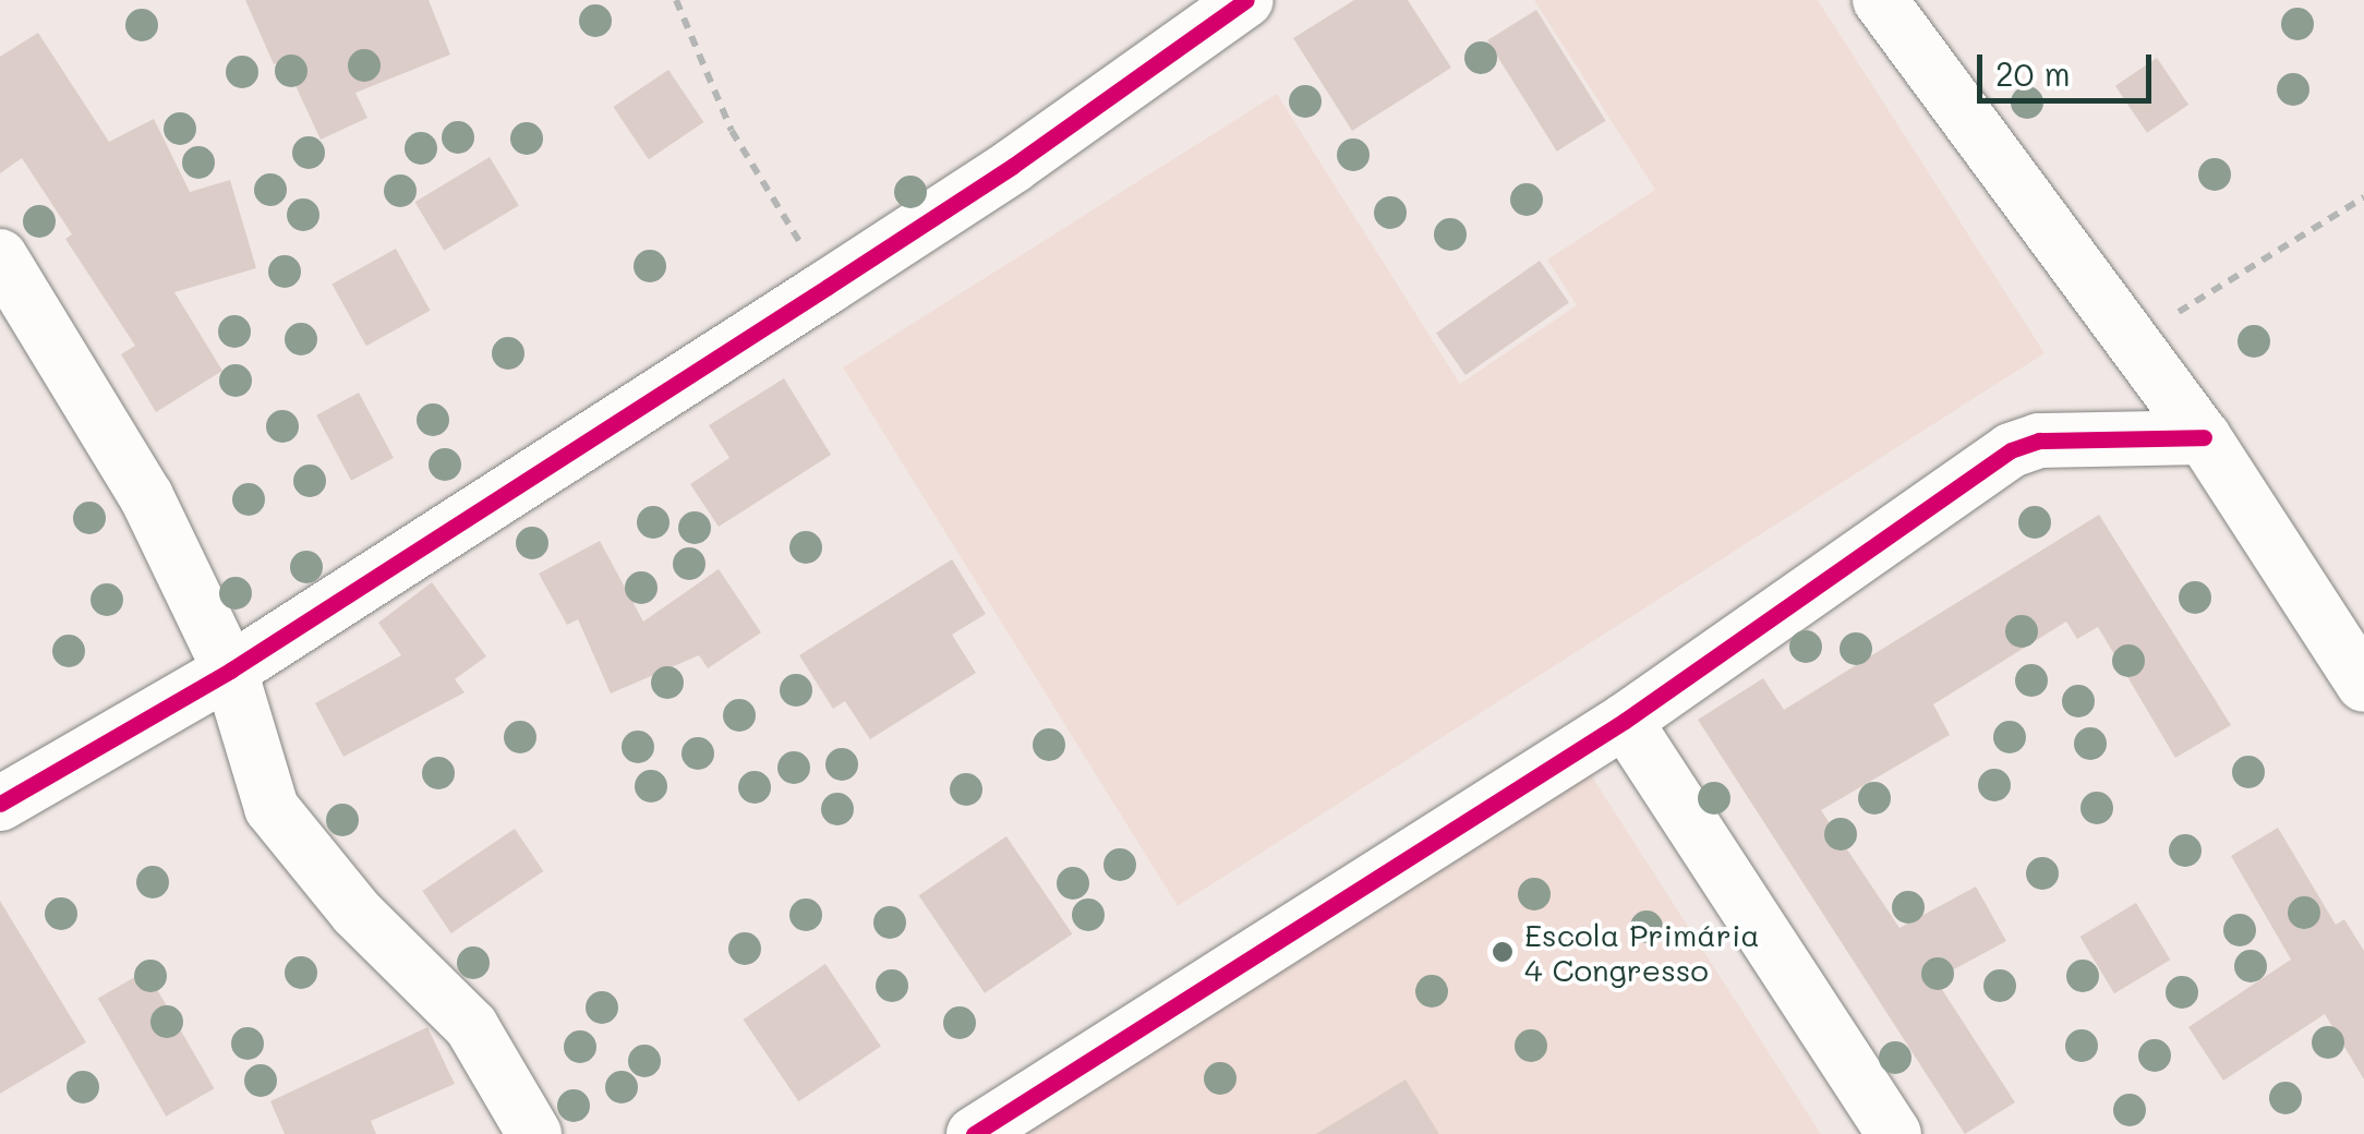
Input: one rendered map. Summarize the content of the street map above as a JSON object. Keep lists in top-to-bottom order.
{
  "places": ["Escola Primária 4 Congresso"],
  "scale_bar": "20 m"
}
